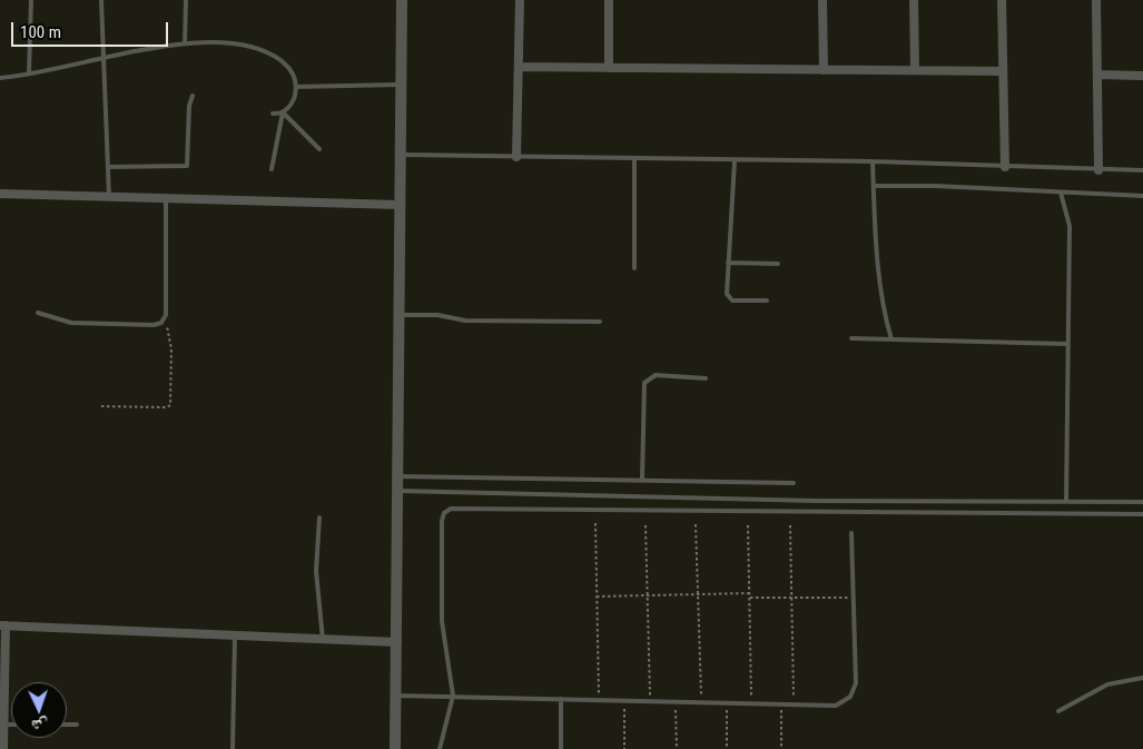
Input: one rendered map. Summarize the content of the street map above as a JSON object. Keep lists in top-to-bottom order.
{
  "scale_bar": "100 m",
  "north": "bottom"
}
